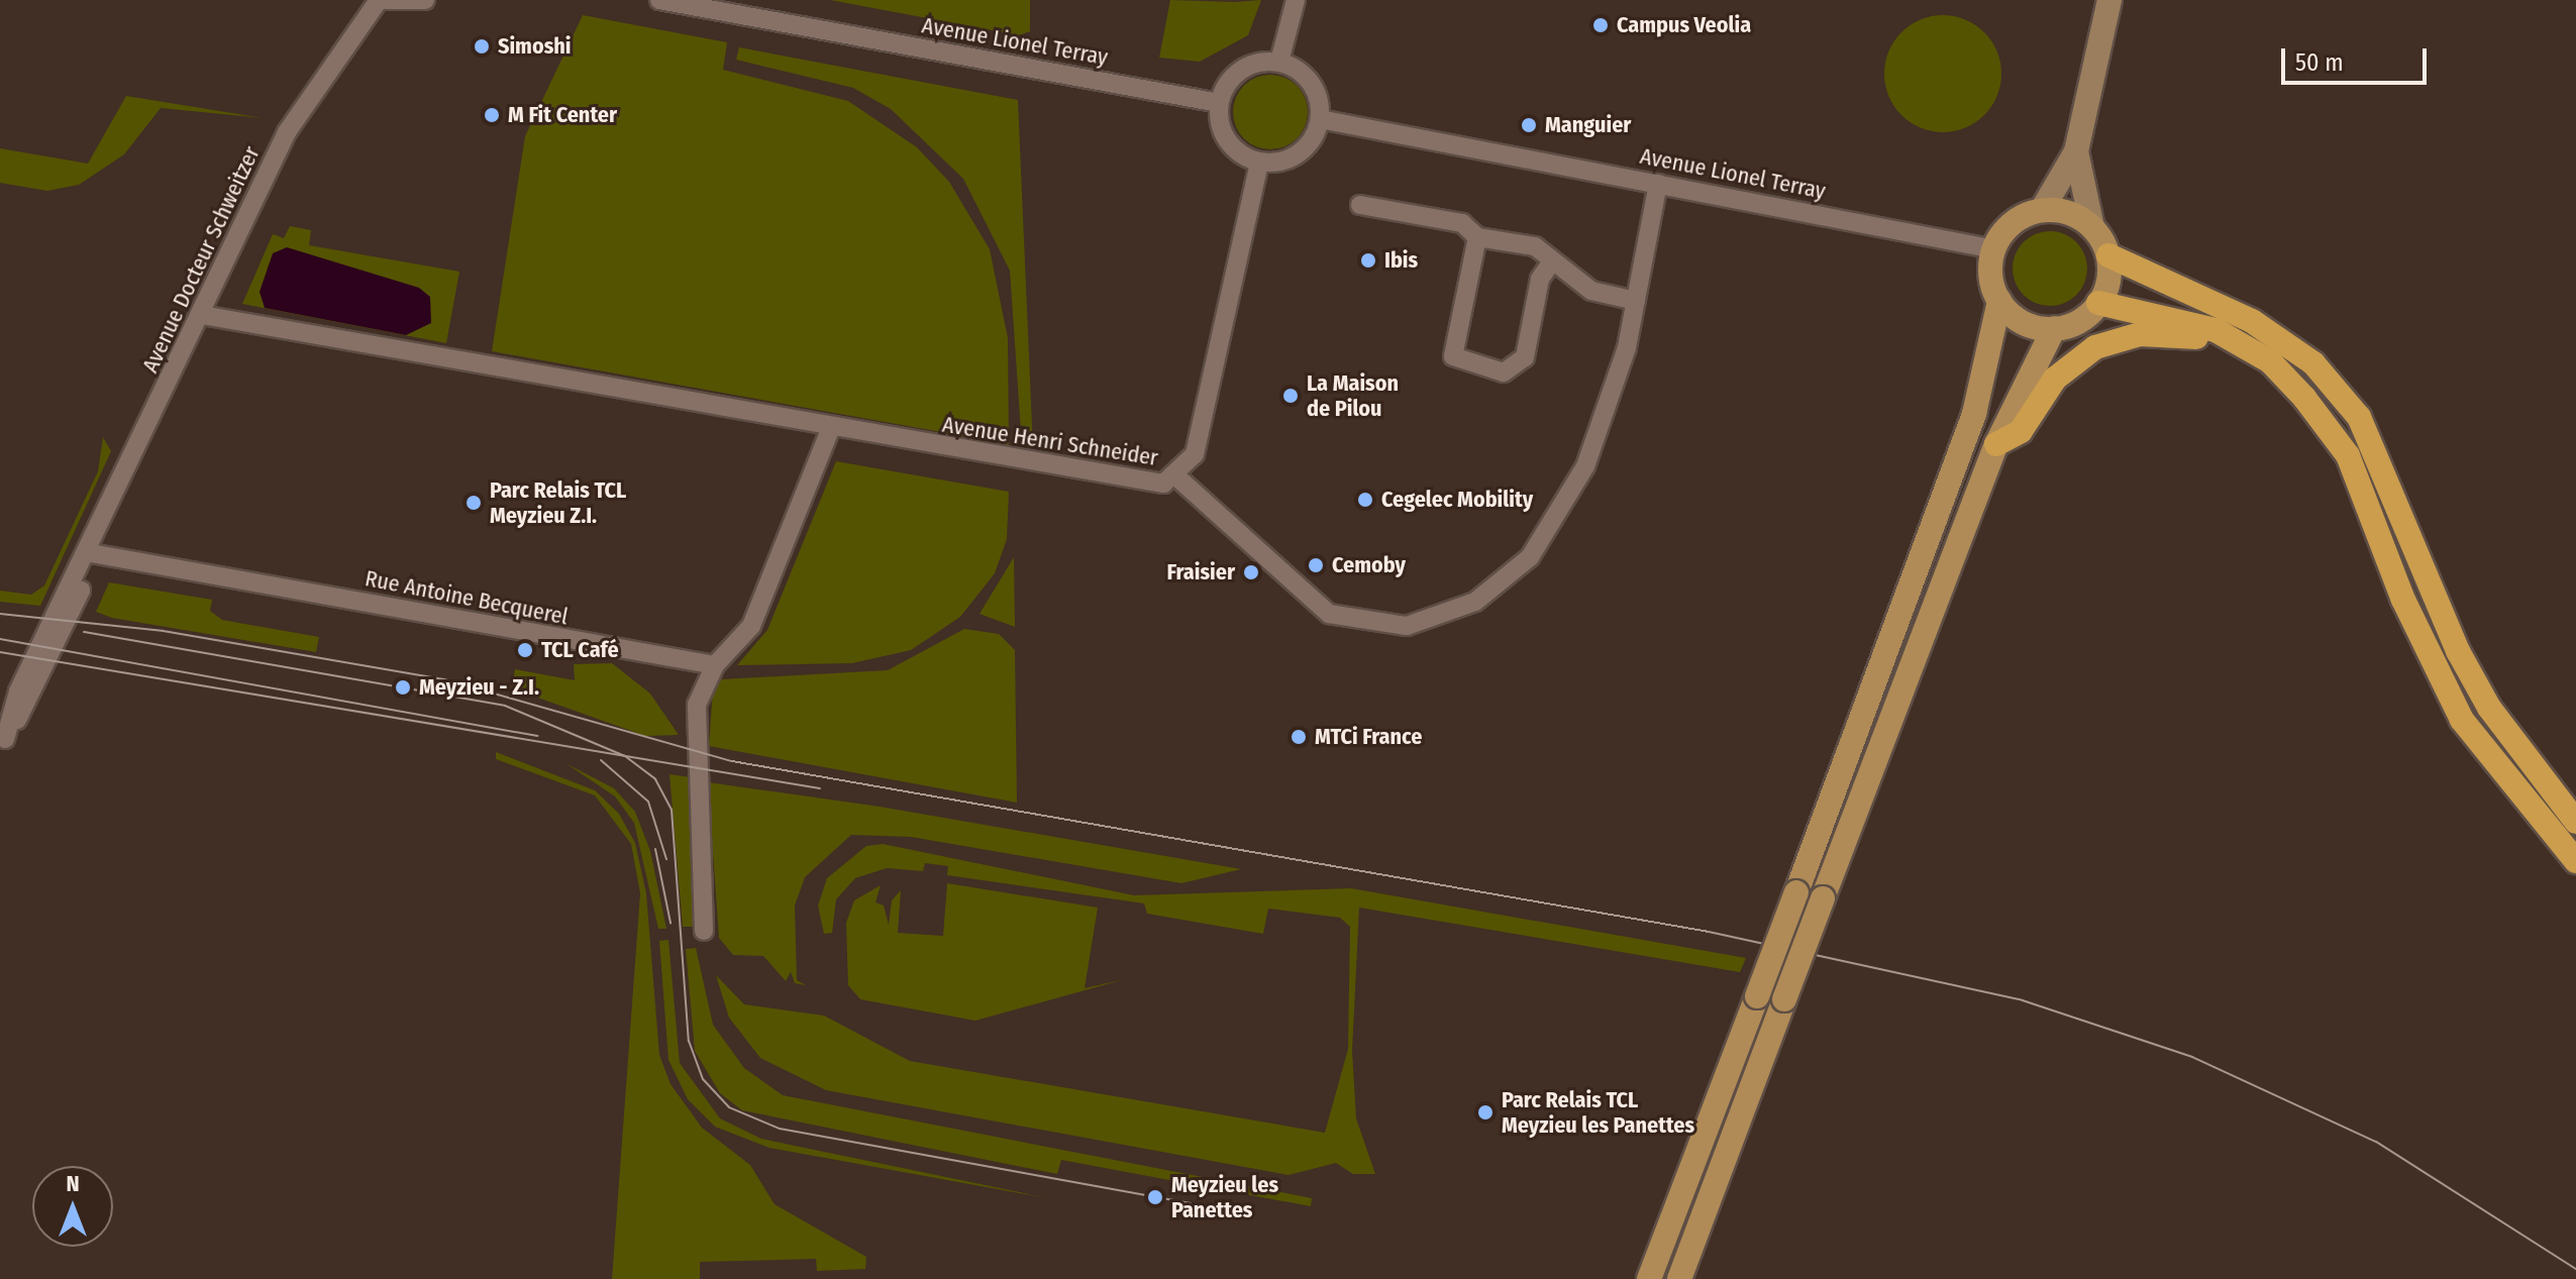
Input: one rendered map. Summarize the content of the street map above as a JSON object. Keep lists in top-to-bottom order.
{
  "streets": {
    "street": [
      "Avenue Lionel Terray",
      "Avenue Docteur Schweitzer",
      "Avenue Henri Schneider",
      "Rue Antoine Becquerel"
    ]
  },
  "crossings": [
    ["Avenue Lionel Terray", "Avenue Henri Schneider"],
    ["Avenue Docteur Schweitzer", "Avenue Henri Schneider"],
    ["Avenue Docteur Schweitzer", "Rue Antoine Becquerel"]
  ],
  "places": [
    "Campus Veolia",
    "Simoshi",
    "M Fit Center",
    "Manguier",
    "Ibis",
    "La Maison de Pilou",
    "Cegelec Mobility",
    "Parc Relais TCL Meyzieu Z.I.",
    "Cemoby",
    "Fraisier",
    "TCL Café",
    "Meyzieu - Z.I.",
    "MTCi France",
    "Parc Relais TCL Meyzieu les Panettes",
    "Meyzieu les Panettes"
  ],
  "scale_bar": "50 m",
  "north": "top"
}
